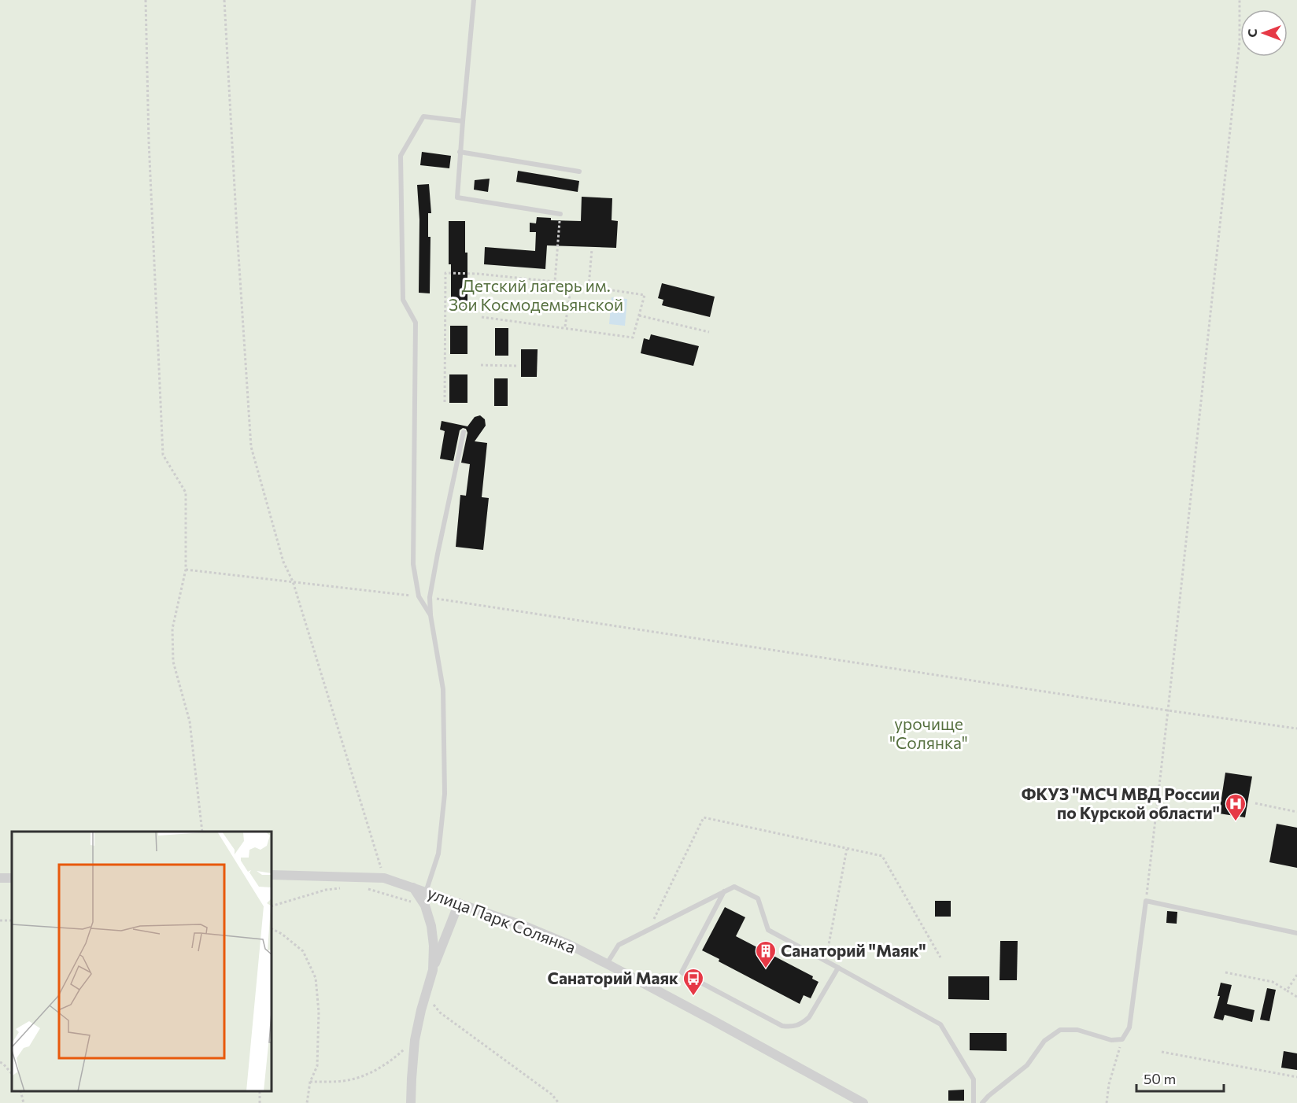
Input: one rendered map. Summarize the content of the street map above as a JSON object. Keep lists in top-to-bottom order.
{
  "streets": {
    "street": ["улица Парк Солянка"]
  },
  "parks": ["Детский лагерь им. Зои Космодемьянской", "урочище \"Солянка\""],
  "places": {
    "hospital": ["ФКУЗ \"МСЧ МВД России по Курской области\""],
    "building": ["Санаторий \"Маяк\""],
    "bus stop": ["Санаторий Маяк"]
  },
  "scale_bar": "50 m",
  "north": "left"
}
